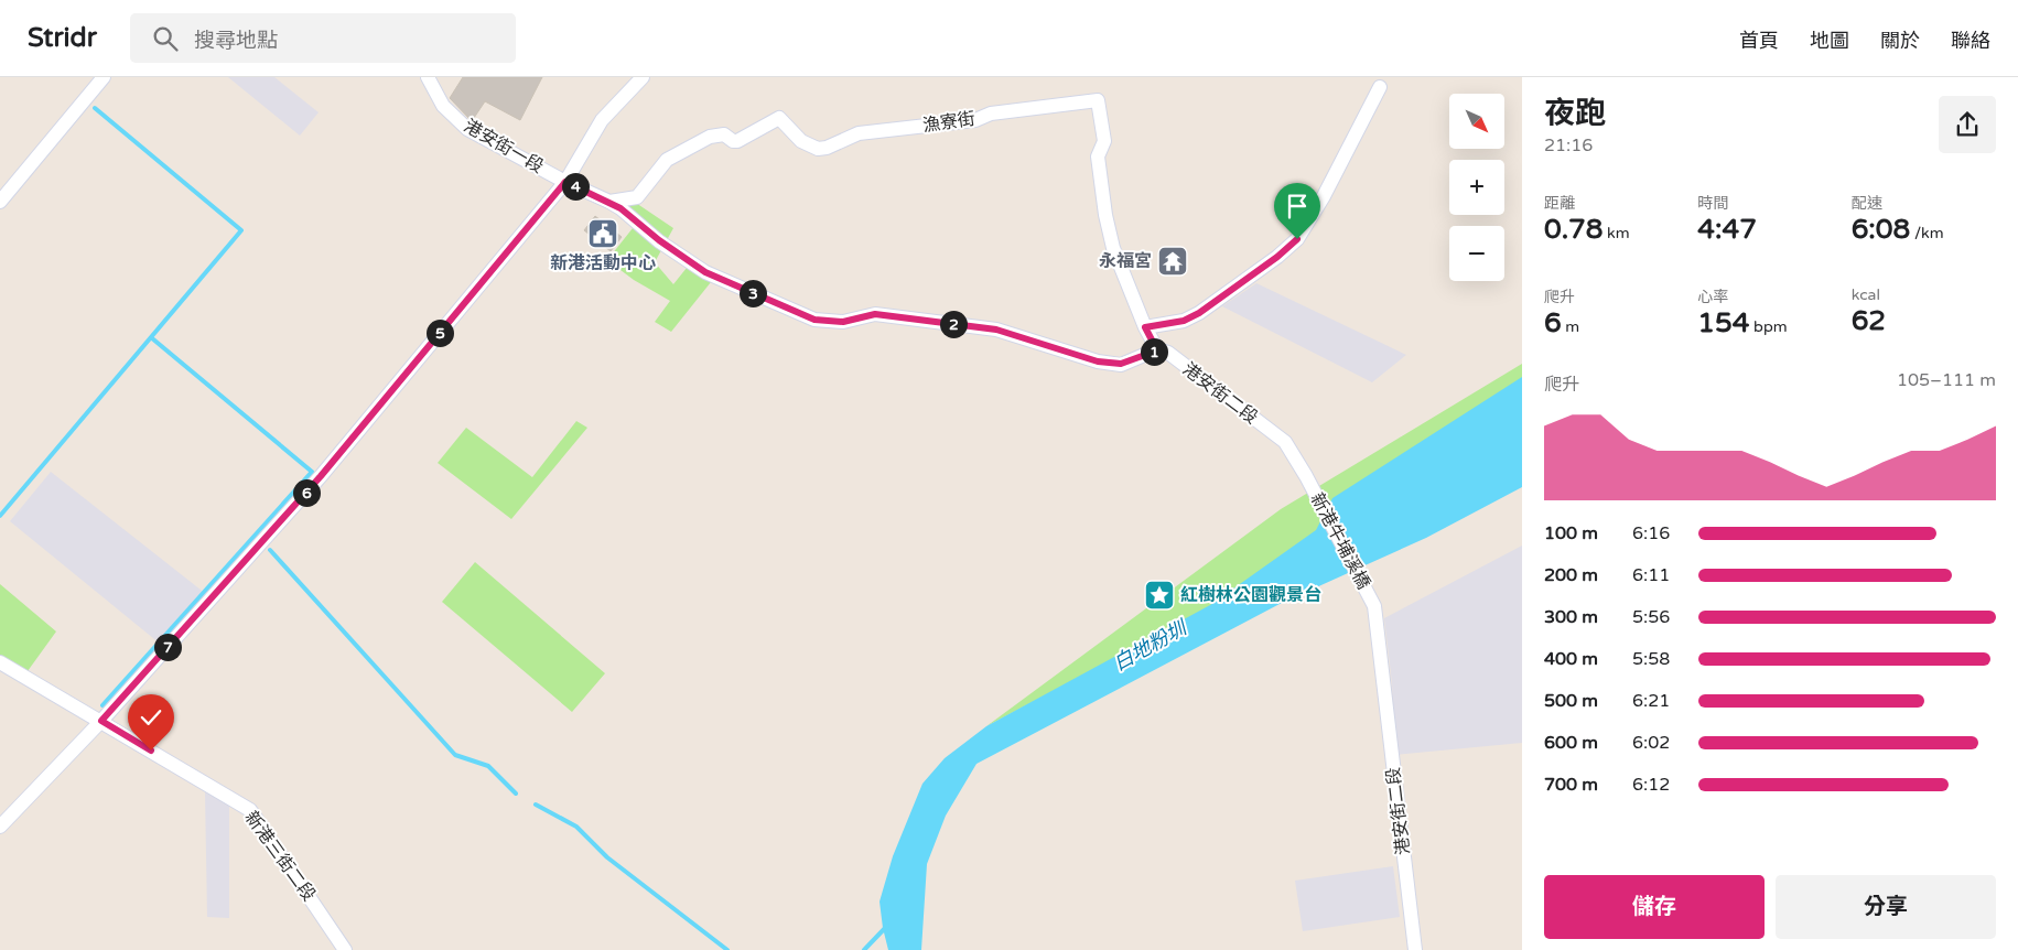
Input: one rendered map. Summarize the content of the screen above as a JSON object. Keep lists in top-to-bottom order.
{
  "streets": {
    "street": [
      "漁寮街",
      "港安街一段",
      "港安街二段",
      "新港牛埔溪橋",
      "新港三街二段"
    ]
  },
  "crossings": [
    ["漁寮街", "港安街二段"],
    ["港安街二段", "新港牛埔溪橋"]
  ],
  "water": ["白地粉圳"],
  "places": {
    "public building": ["新港活動中心"],
    "temple": ["永福宮"],
    "place": ["紅樹林公園觀景台"]
  },
  "north": "bottom right",
  "page": {
    "header": "Stridr",
    "search": "搜尋地點",
    "nav": [
      "首頁",
      "地圖",
      "關於",
      "聯絡"
    ],
    "heading": ["夜跑", "21:16"],
    "map_buttons": ["+", "−"],
    "stats": [
      ["距離", "0.78 km"],
      ["時間", "4:47"],
      ["配速", "6:08 /km"],
      ["爬升", "6 m"],
      ["心率", "154 bpm"],
      ["kcal", "62"]
    ],
    "pins": [
      "4",
      "3",
      "2",
      "5",
      "1",
      "6",
      "7"
    ],
    "chart": ["爬升", "105–111 m"],
    "list": [
      {
        "name": "100 m",
        "note": "6:16"
      },
      {
        "name": "200 m",
        "note": "6:11"
      },
      {
        "name": "300 m",
        "note": "5:56"
      },
      {
        "name": "400 m",
        "note": "5:58"
      },
      {
        "name": "500 m",
        "note": "6:21"
      },
      {
        "name": "600 m",
        "note": "6:02"
      },
      {
        "name": "700 m",
        "note": "6:12"
      }
    ],
    "buttons": ["儲存", "分享"]
  }
}
